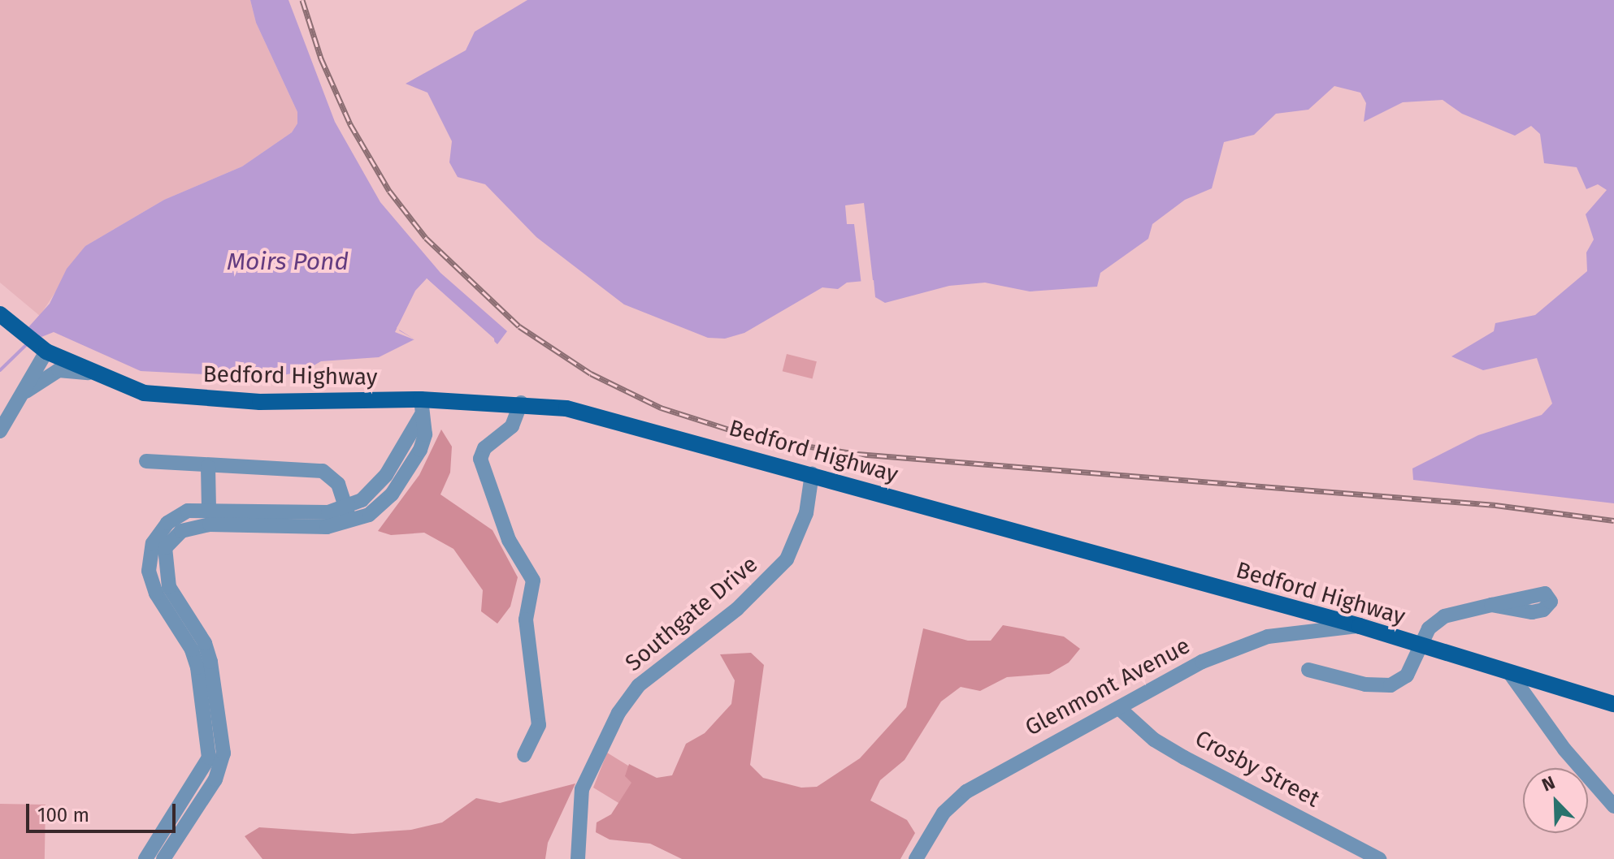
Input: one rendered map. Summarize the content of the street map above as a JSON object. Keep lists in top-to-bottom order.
{
  "streets": {
    "main road": ["Bedford Highway"],
    "street": ["Southgate Drive", "Glenmont Avenue", "Crosby Street"]
  },
  "crossings": [
    ["Bedford Highway", "Southgate Drive"],
    ["Bedford Highway", "Glenmont Avenue"],
    ["Glenmont Avenue", "Crosby Street"]
  ],
  "water": ["Moirs Pond"],
  "scale_bar": "100 m",
  "north": "top left"
}
